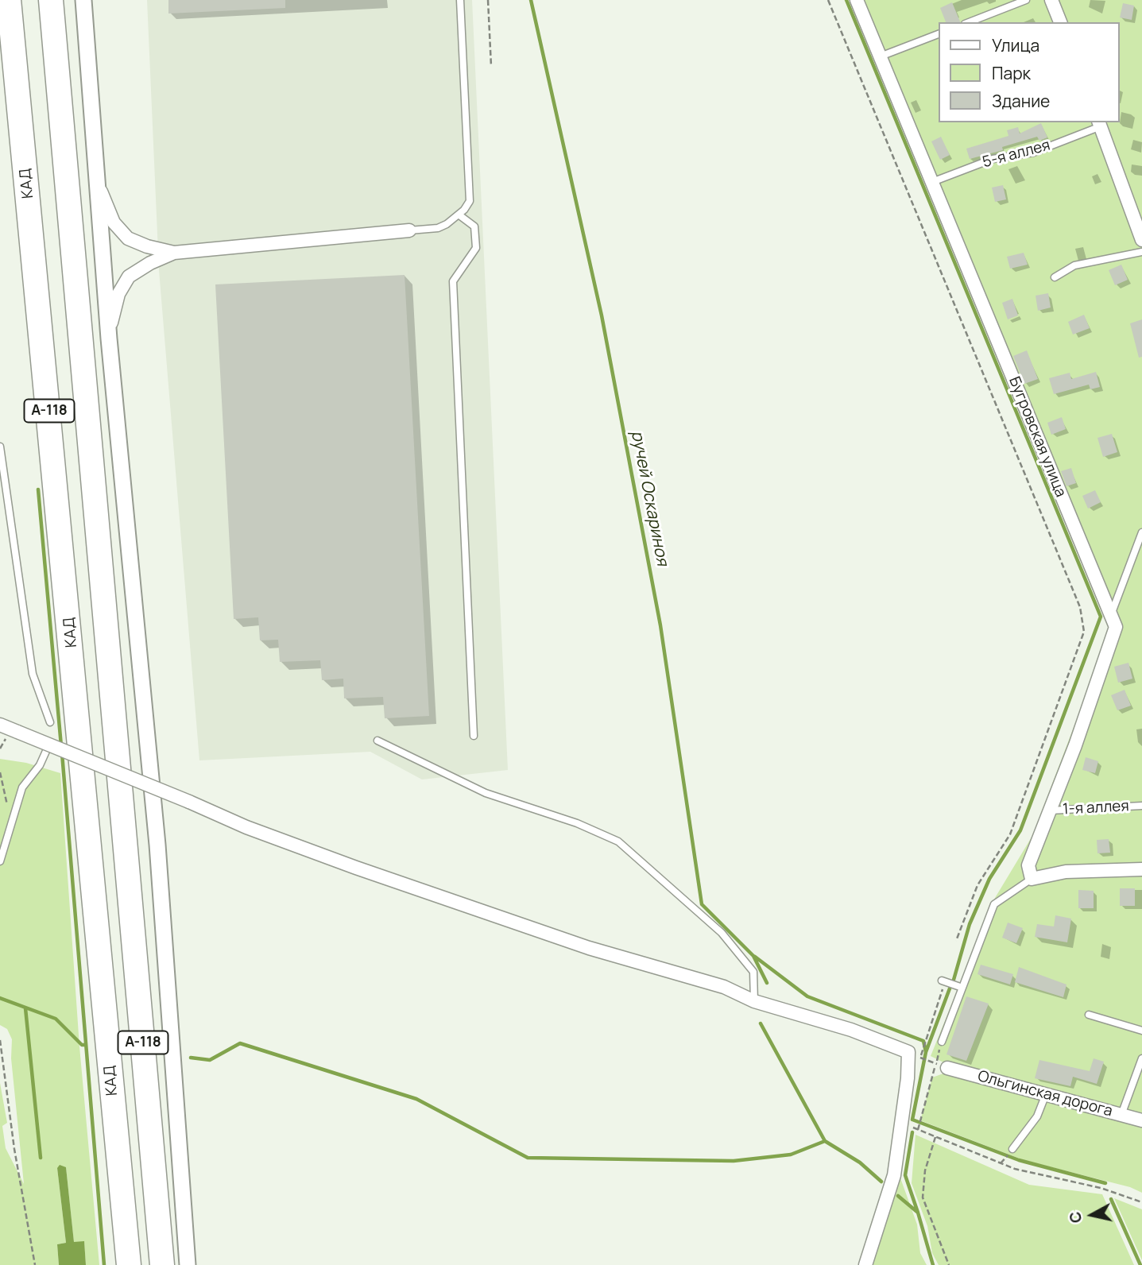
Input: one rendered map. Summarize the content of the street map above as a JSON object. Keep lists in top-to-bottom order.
{
  "streets": {
    "highway": ["КАД", "А-118"],
    "street": ["Бугровская улица", "Ольгинская дорога"],
    "lane": ["5-я аллея", "1-я аллея"]
  },
  "crossings": [
    ["5-я аллея", "Бугровская улица"],
    ["Бугровская улица", "1-я аллея"]
  ],
  "water": ["ручей Оскариноя"],
  "legend": ["Улица", "Парк", "Здание"],
  "north": "left"
}
